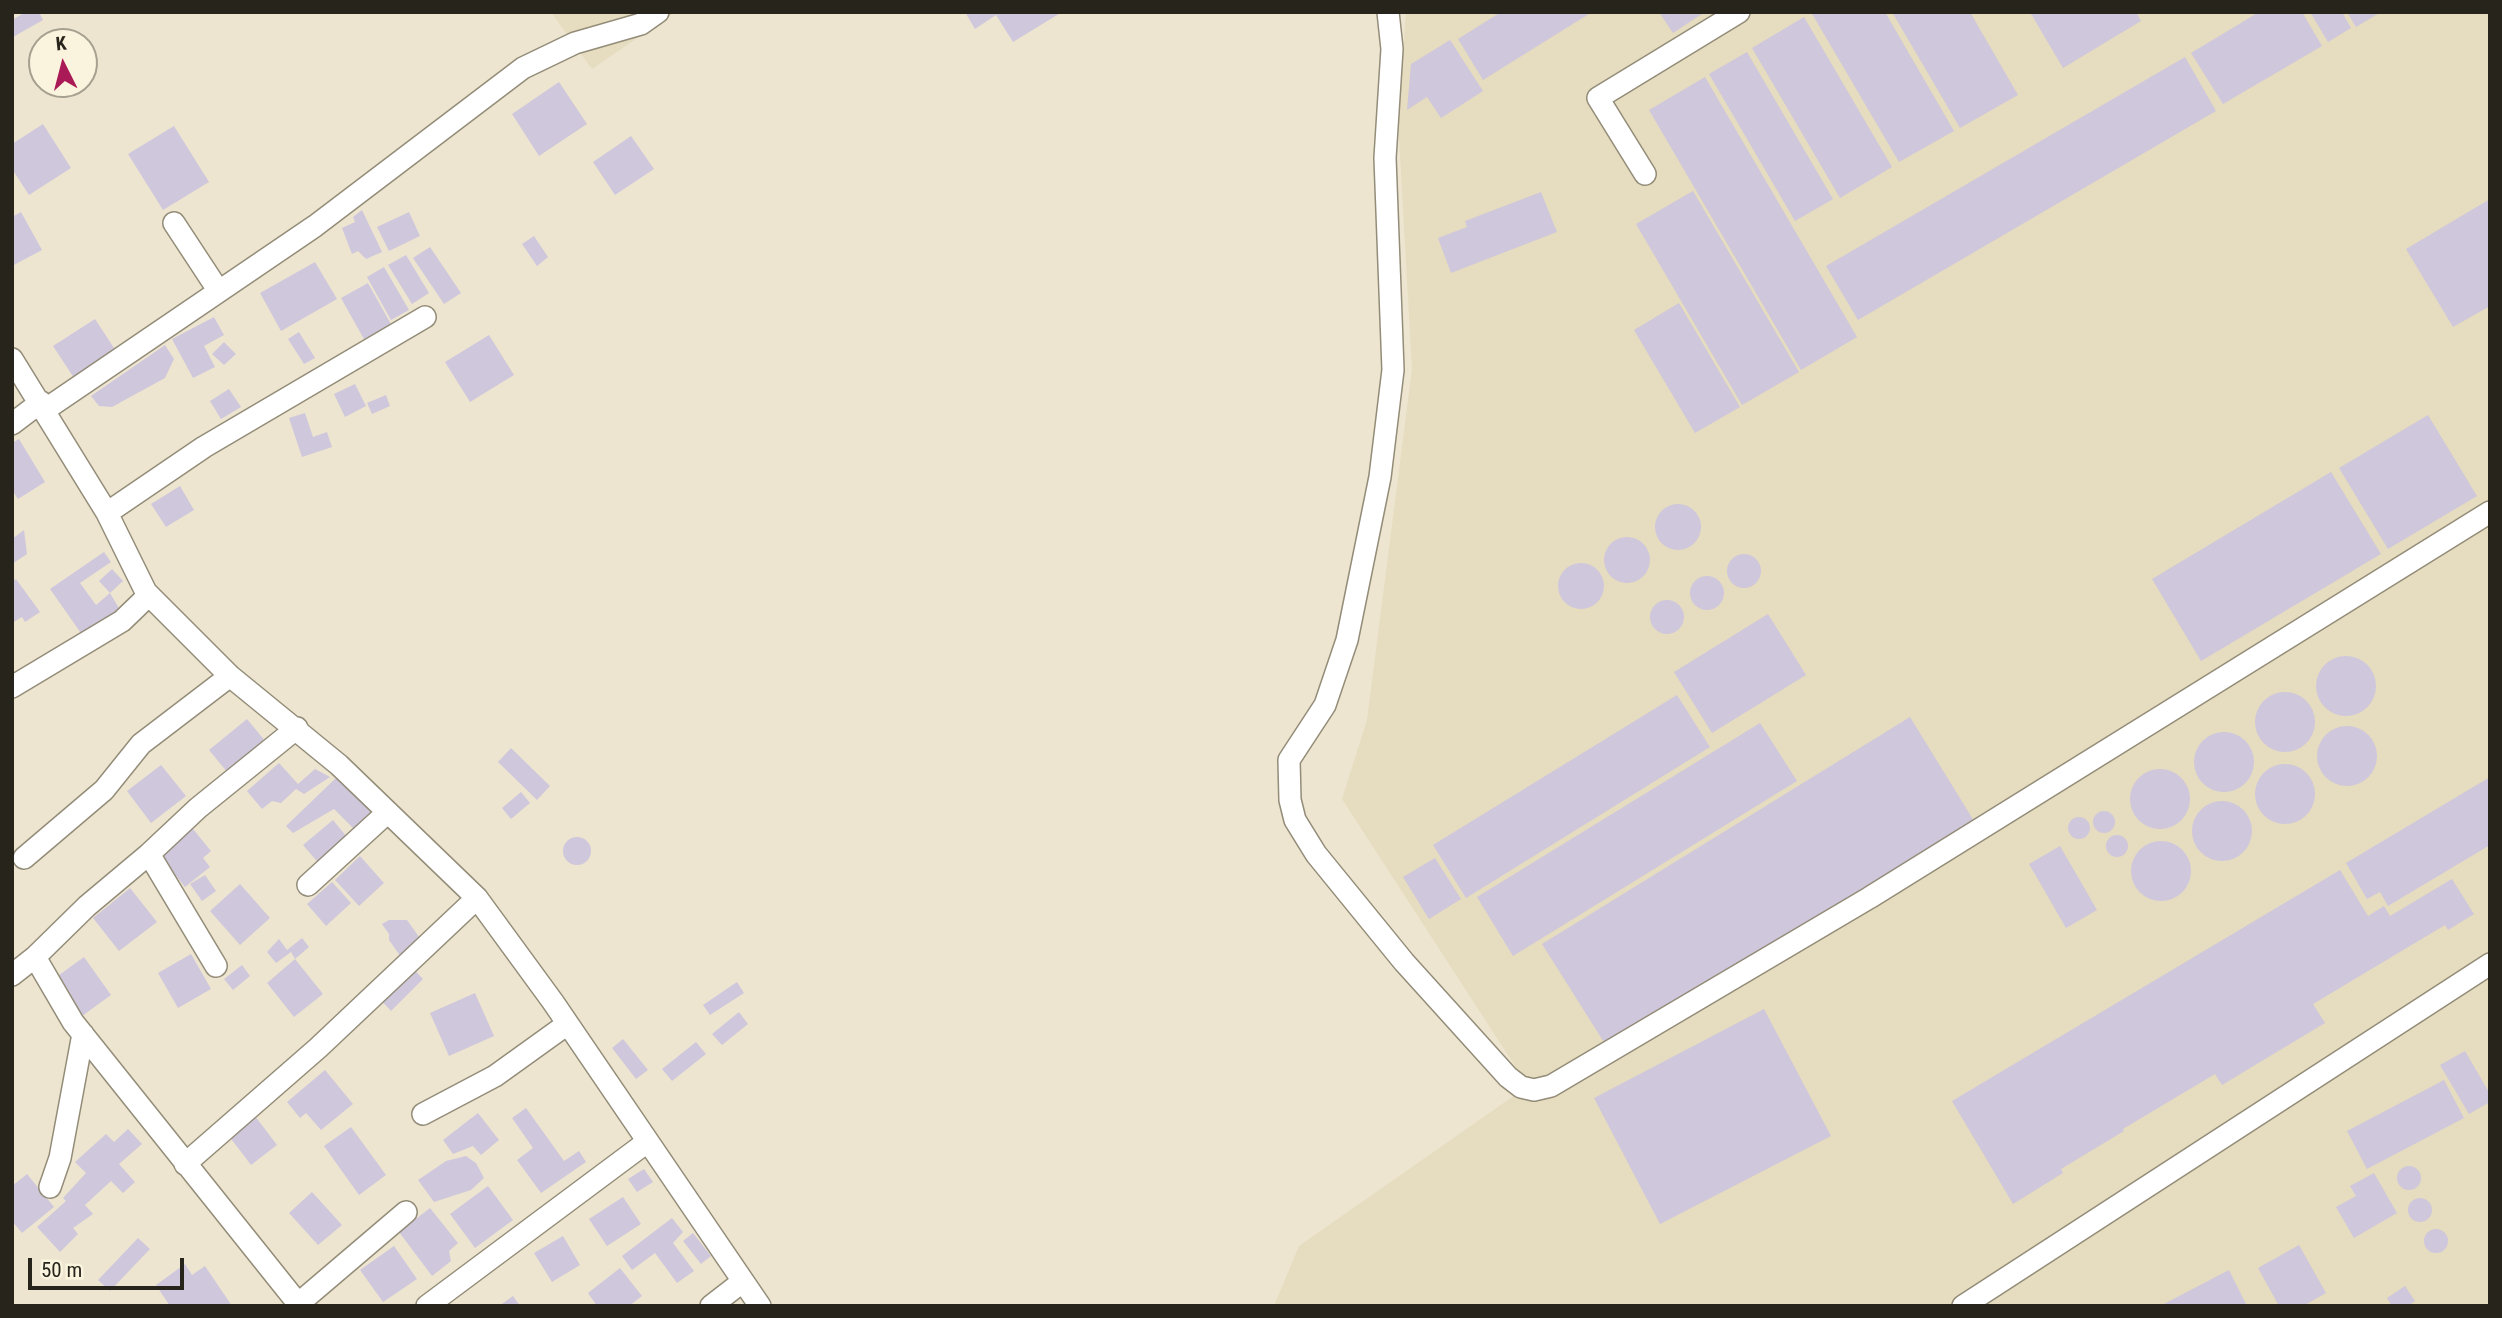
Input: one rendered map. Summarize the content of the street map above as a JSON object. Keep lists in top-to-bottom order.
{
  "scale_bar": "50 m",
  "north": "top"
}
